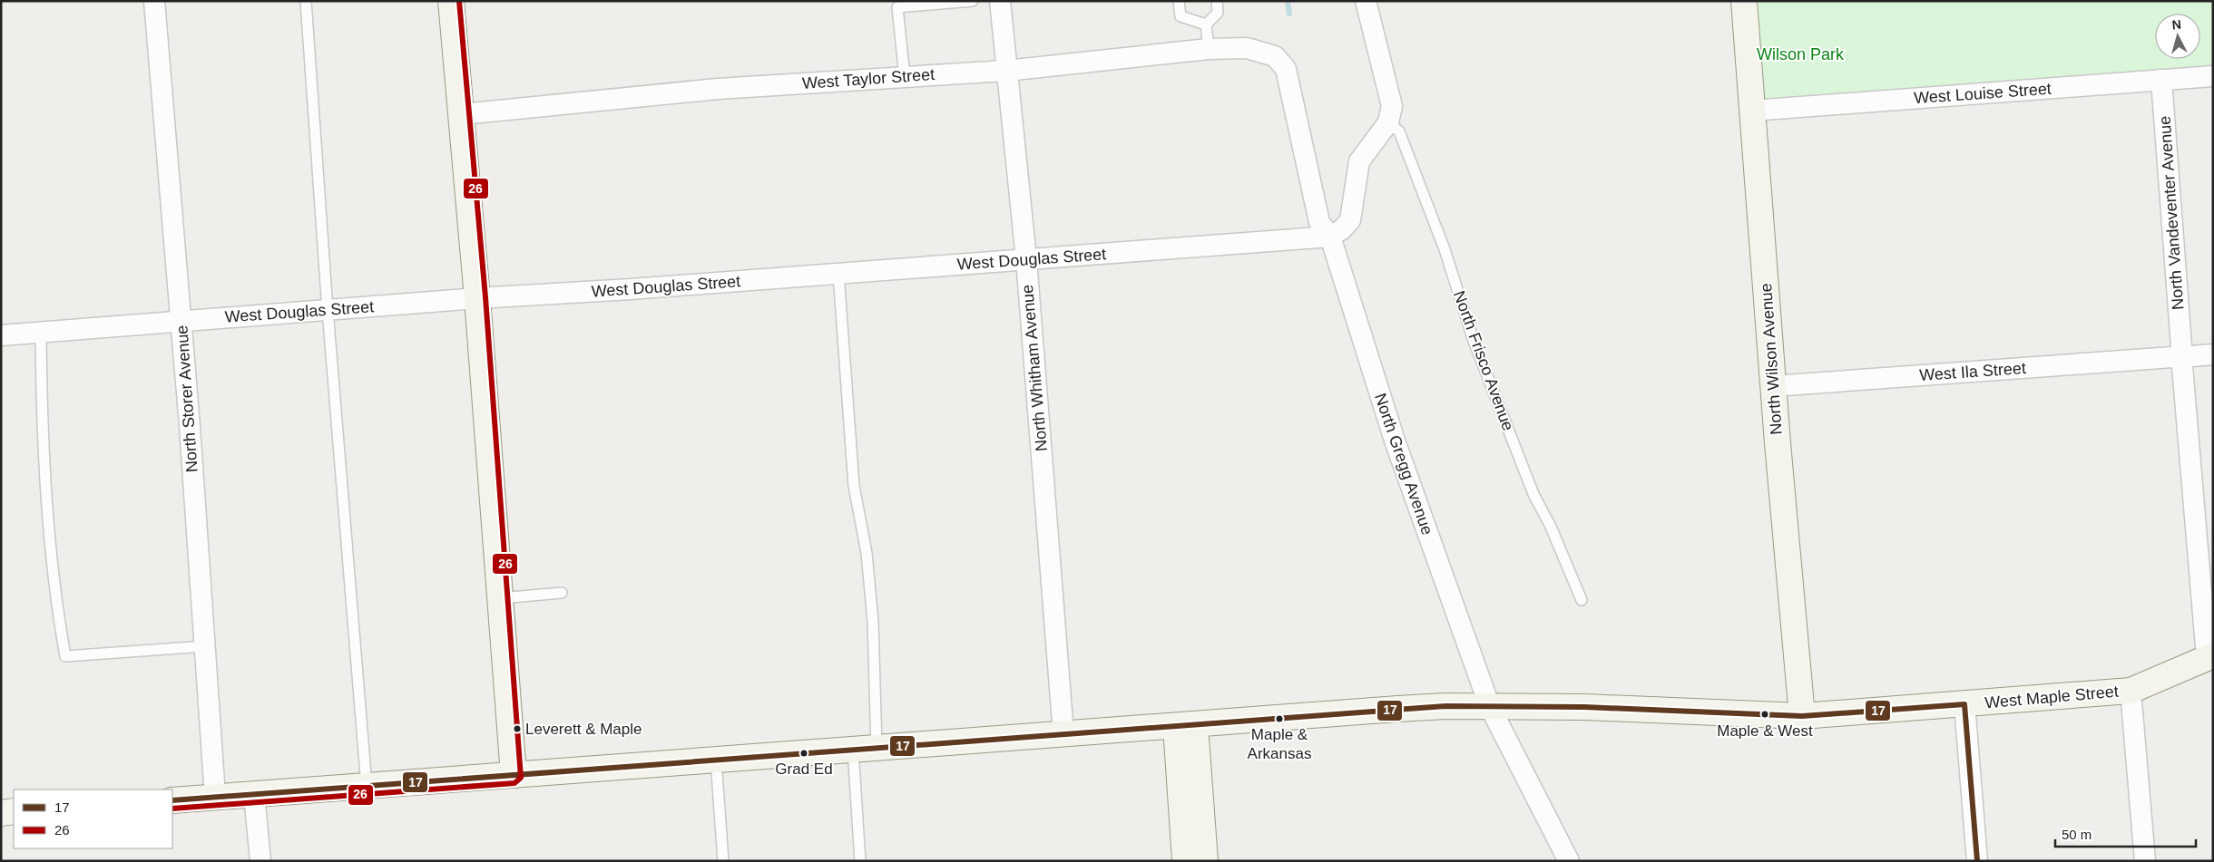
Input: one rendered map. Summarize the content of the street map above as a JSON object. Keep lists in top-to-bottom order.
{
  "streets": {
    "street": [
      "West Taylor Street",
      "West Louise Street",
      "North Vandeventer Avenue",
      "West Douglas Street",
      "North Wilson Avenue",
      "North Whitham Avenue",
      "West Ila Street",
      "North Storer Avenue",
      "North Gregg Avenue",
      "West Maple Street"
    ],
    "lane": ["North Frisco Avenue"]
  },
  "crossings": [
    ["West Taylor Street", "North Whitham Avenue"],
    ["West Taylor Street", "North Gregg Avenue"],
    ["West Louise Street", "North Vandeventer Avenue"],
    ["West Louise Street", "North Wilson Avenue"],
    ["North Vandeventer Avenue", "West Ila Street"],
    ["North Vandeventer Avenue", "West Maple Street"],
    ["West Douglas Street", "North Whitham Avenue"],
    ["West Douglas Street", "North Storer Avenue"],
    ["West Douglas Street", "North Gregg Avenue"],
    ["North Wilson Avenue", "West Ila Street"],
    ["North Wilson Avenue", "West Maple Street"],
    ["North Whitham Avenue", "West Maple Street"],
    ["North Storer Avenue", "West Maple Street"],
    ["North Gregg Avenue", "West Maple Street"]
  ],
  "parks": ["Wilson Park"],
  "places": [
    "Maple & West",
    "Maple & Arkansas",
    "Leverett & Maple",
    "Grad Ed"
  ],
  "lines": ["transit line 26", "transit line 17"],
  "legend": ["17", "26"],
  "scale_bar": "50 m",
  "north": "top"
}
